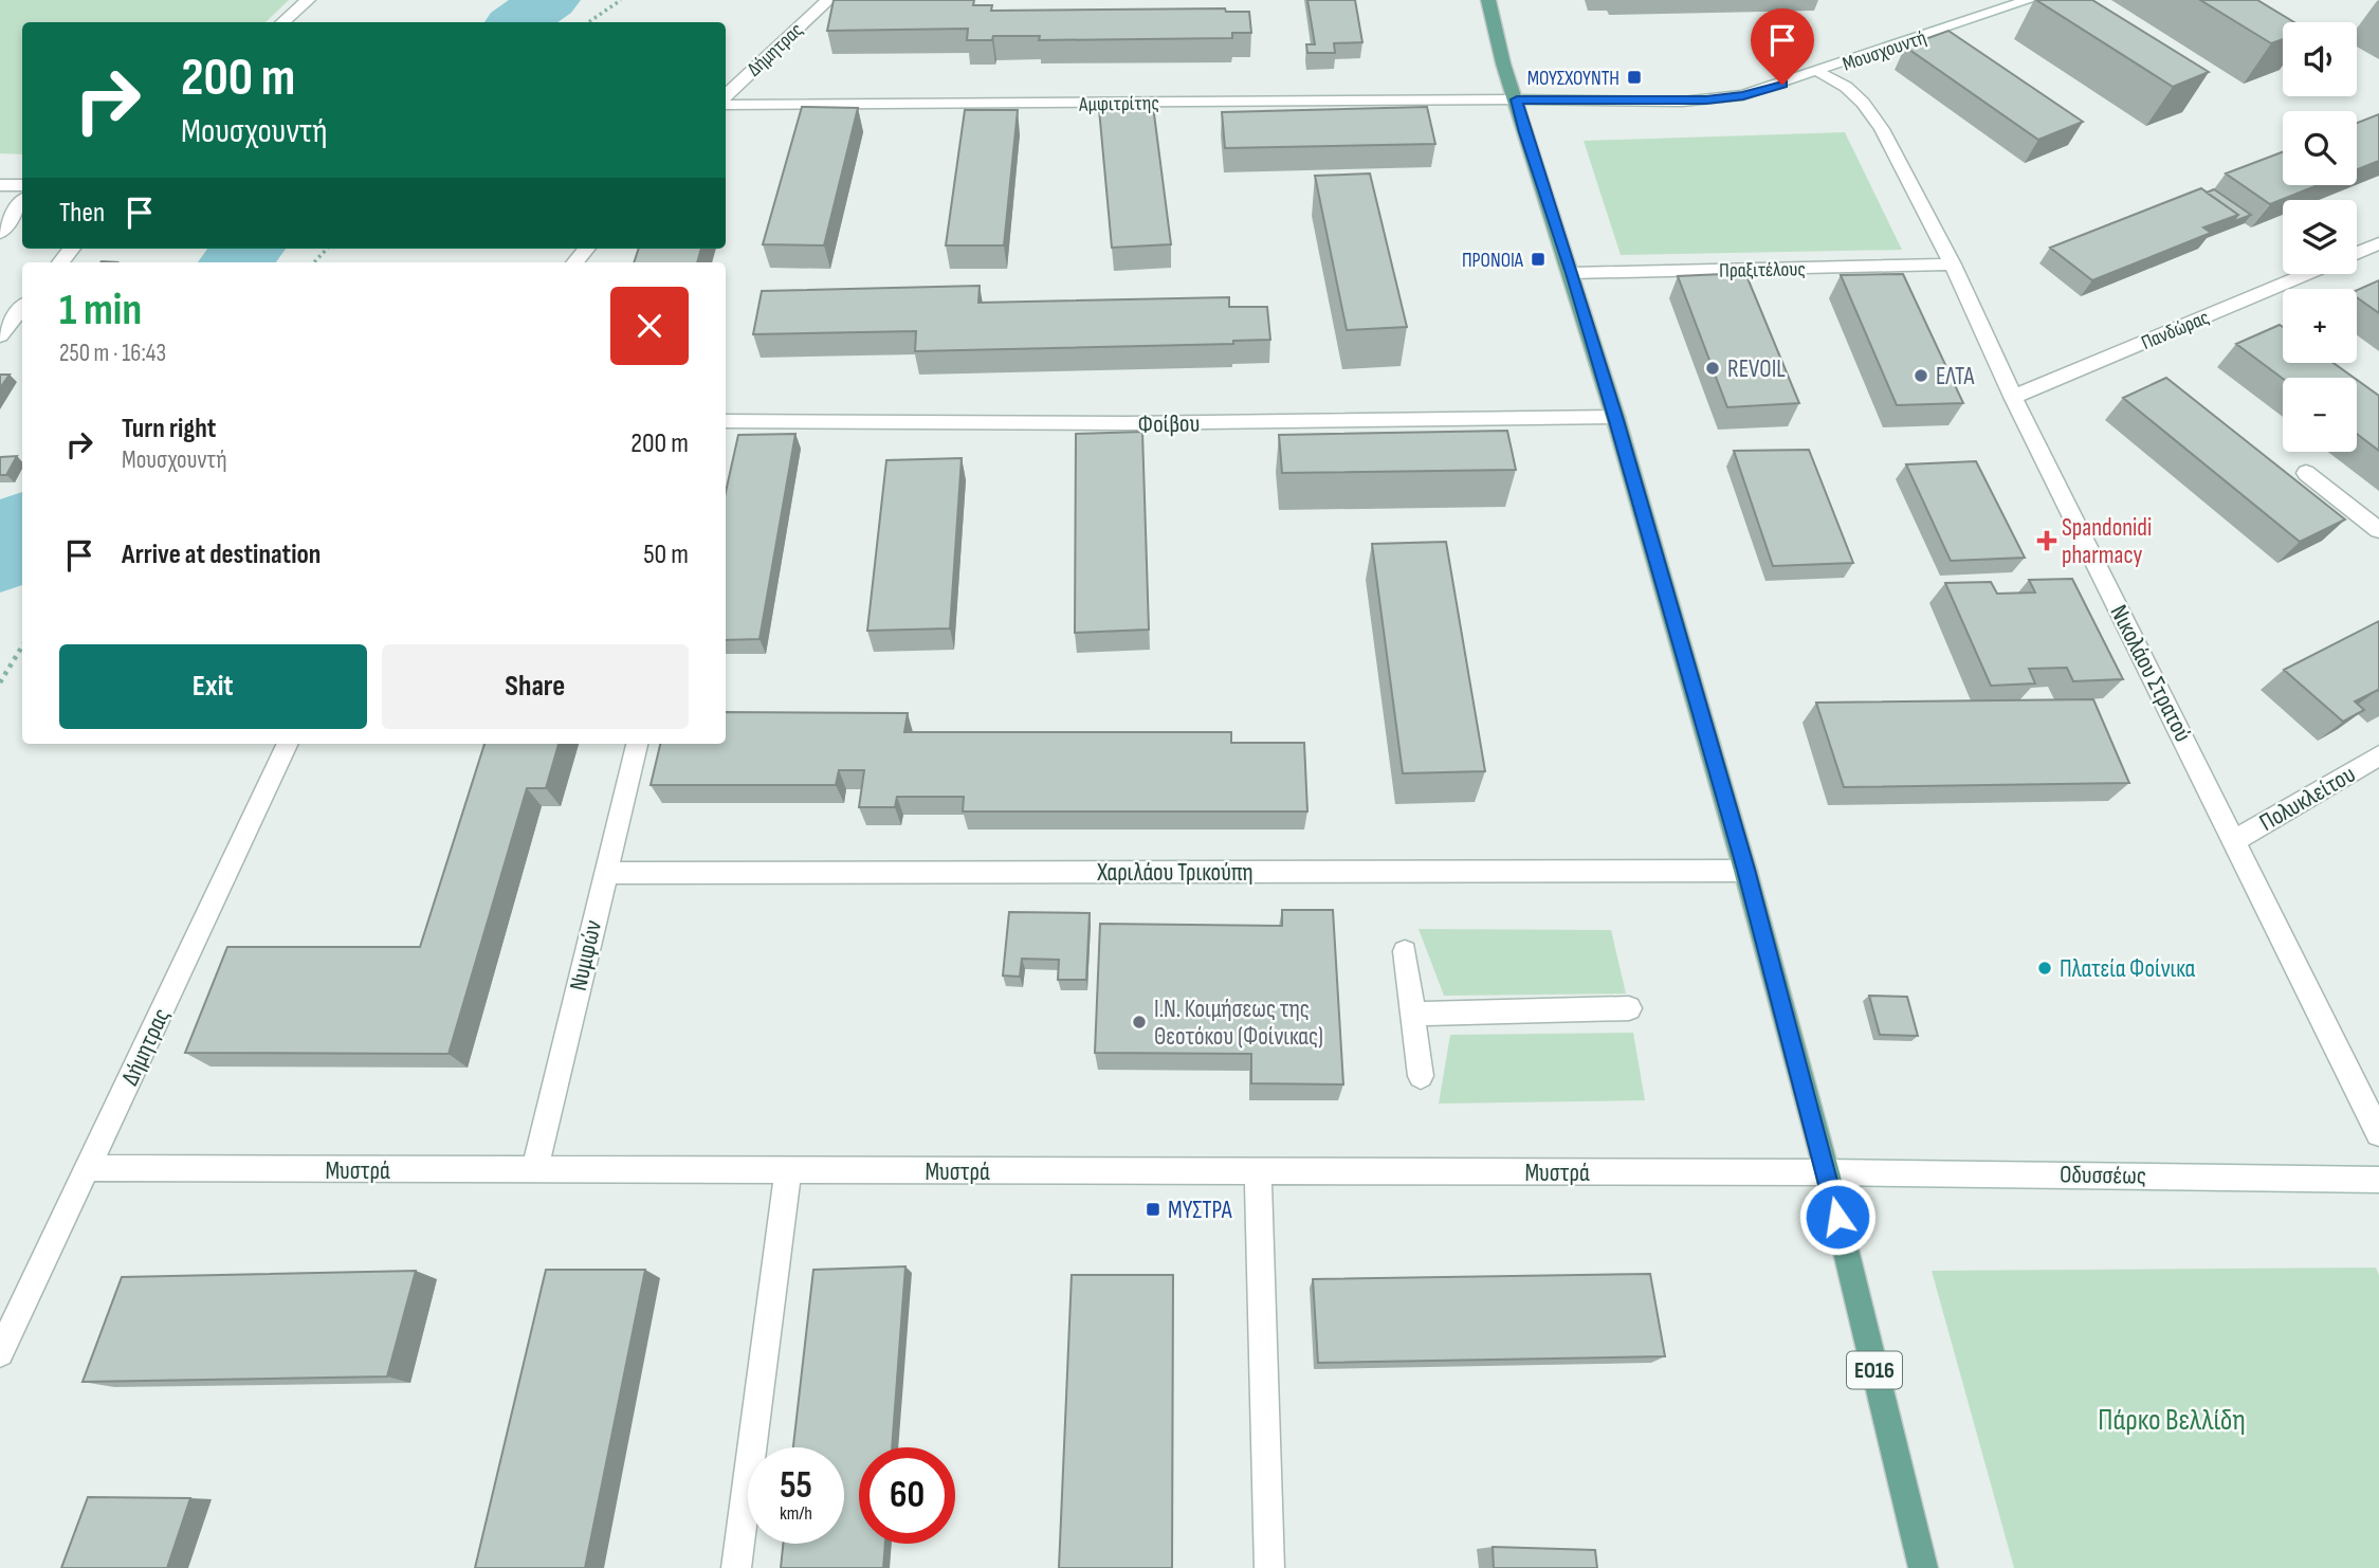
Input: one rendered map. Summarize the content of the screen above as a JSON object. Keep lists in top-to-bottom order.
{
  "streets": {
    "main road": ["ΕΟ16"],
    "street": [
      "Δήμητρας",
      "Μουσχουντή",
      "Αμφιτρίτης",
      "Πραξιτέλους",
      "Πανδώρας",
      "Φοίβου",
      "Νικολάου Στρατού",
      "Πολυκλείτου",
      "Χαριλάου Τρικούπη",
      "Νυμφών",
      "Μυστρά",
      "Οδυσσέως"
    ]
  },
  "crossings": [
    ["Δήμητρας", "Μυστρά"],
    ["Μουσχουντή", "Αμφιτρίτης"],
    ["Μουσχουντή", "Νικολάου Στρατού"],
    ["Μουσχουντή", "ΕΟ16"],
    ["Αμφιτρίτης", "ΕΟ16"],
    ["Πραξιτέλους", "Νικολάου Στρατού"],
    ["Πραξιτέλους", "ΕΟ16"],
    ["Πανδώρας", "Νικολάου Στρατού"],
    ["Φοίβου", "ΕΟ16"],
    ["Νικολάου Στρατού", "Πολυκλείτου"],
    ["Χαριλάου Τρικούπη", "Νυμφών"],
    ["Χαριλάου Τρικούπη", "ΕΟ16"],
    ["Νυμφών", "Μυστρά"],
    ["Μυστρά", "Οδυσσέως"],
    ["Μυστρά", "ΕΟ16"],
    ["Οδυσσέως", "ΕΟ16"]
  ],
  "parks": ["Πάρκο Βελλίδη"],
  "places": {
    "transit": ["ΜΟΥΣΧΟΥΝΤΗ", "ΠΡΟΝΟΙΑ", "ΜΥΣΤΡΑ"],
    "other": [
      "REVOIL",
      "ΕΛΤΑ",
      "Πλατεία Φοίνικα",
      "Ι.Ν. Κοιμήσεως της Θεοτόκου (Φοίνικας)"
    ],
    "health": ["Spandonidi pharmacy"]
  },
  "page": {
    "map_buttons": ["+", "−"],
    "turn": ["200 m", "Μουσχουντή"],
    "then": "Then",
    "heading": ["1 min", "250 m · 16:43"],
    "list": [
      {
        "name": "Turn right",
        "note": "Μουσχουντή",
        "value": "200 m"
      },
      {
        "name": "Arrive at destination",
        "value": "50 m"
      }
    ],
    "buttons": ["Exit", "Share"],
    "speed": "55 km/h",
    "limit": "60"
  }
}
